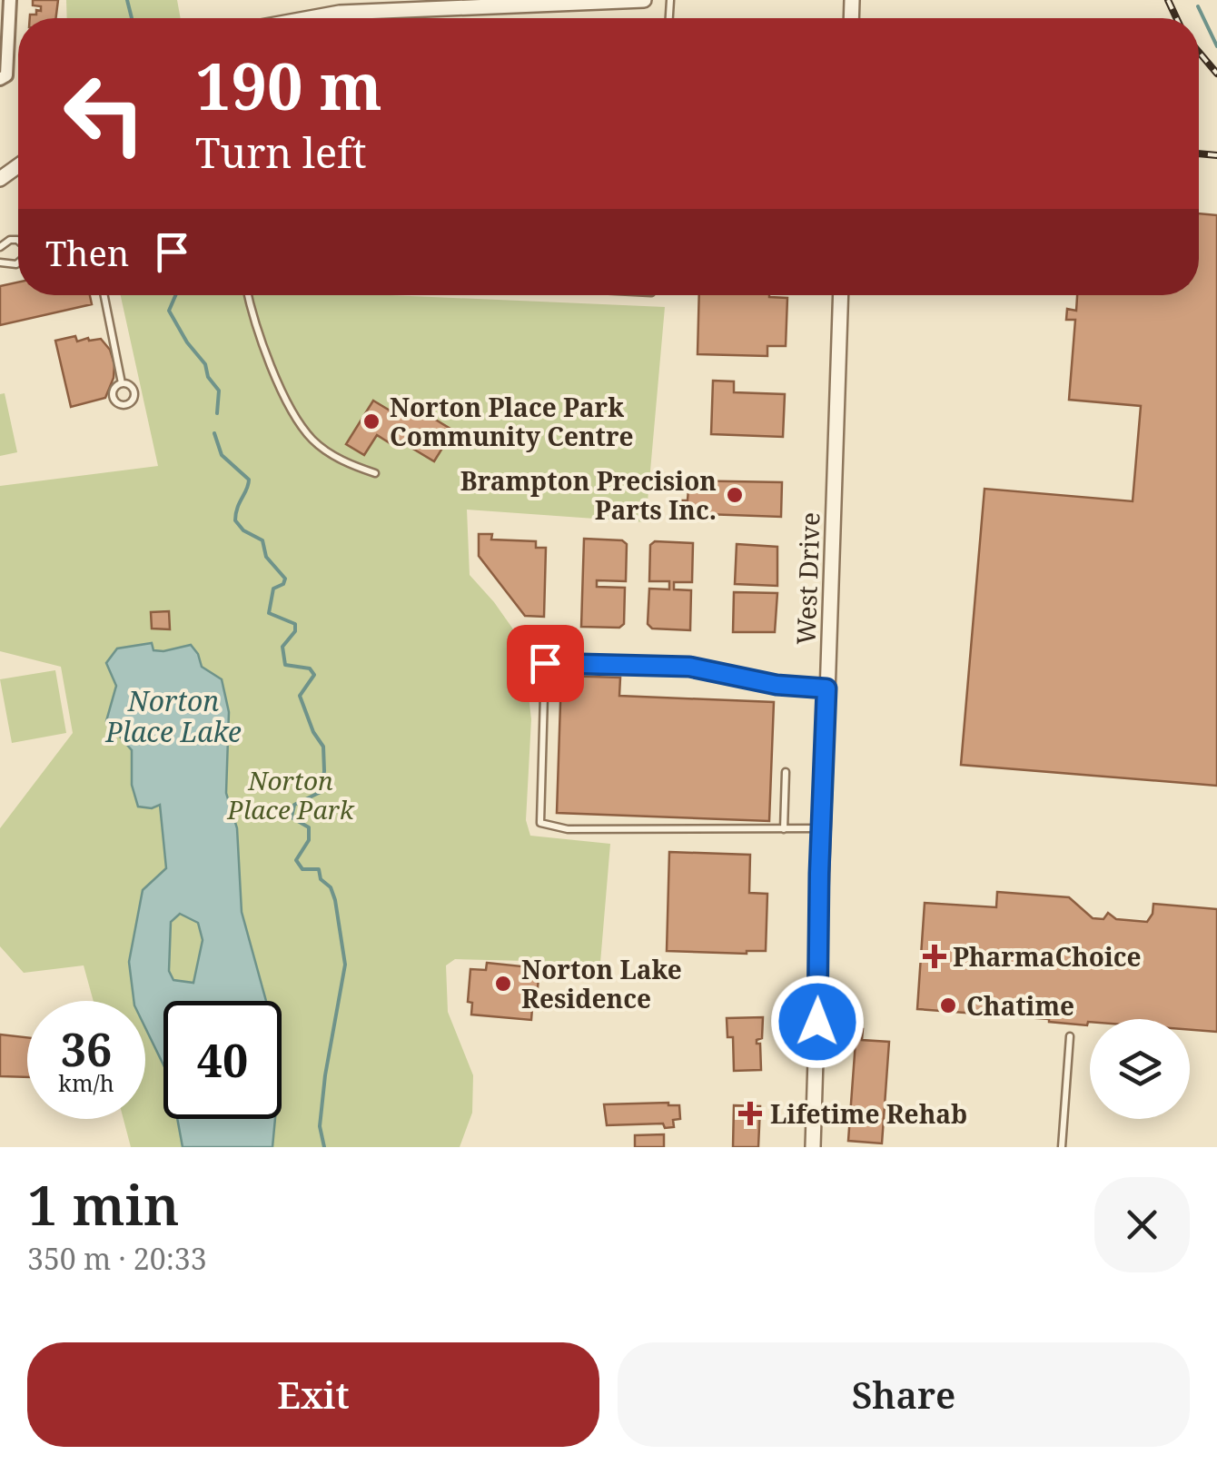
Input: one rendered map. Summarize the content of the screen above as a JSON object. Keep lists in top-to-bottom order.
{
  "streets": {
    "street": ["West Drive"]
  },
  "water": ["Norton Place Lake"],
  "parks": ["Norton Place Park"],
  "places": {
    "other": [
      "Norton Place Park Community Centre",
      "Brampton Precision Parts Inc.",
      "Norton Lake Residence",
      "Chatime"
    ],
    "health": ["PharmaChoice", "Lifetime Rehab"]
  },
  "page": {
    "turn": ["190 m", "Turn left"],
    "then": "Then",
    "speed": "36 km/h",
    "limit": "40",
    "heading": ["1 min", "350 m · 20:33"],
    "buttons": ["Exit", "Share"]
  }
}
